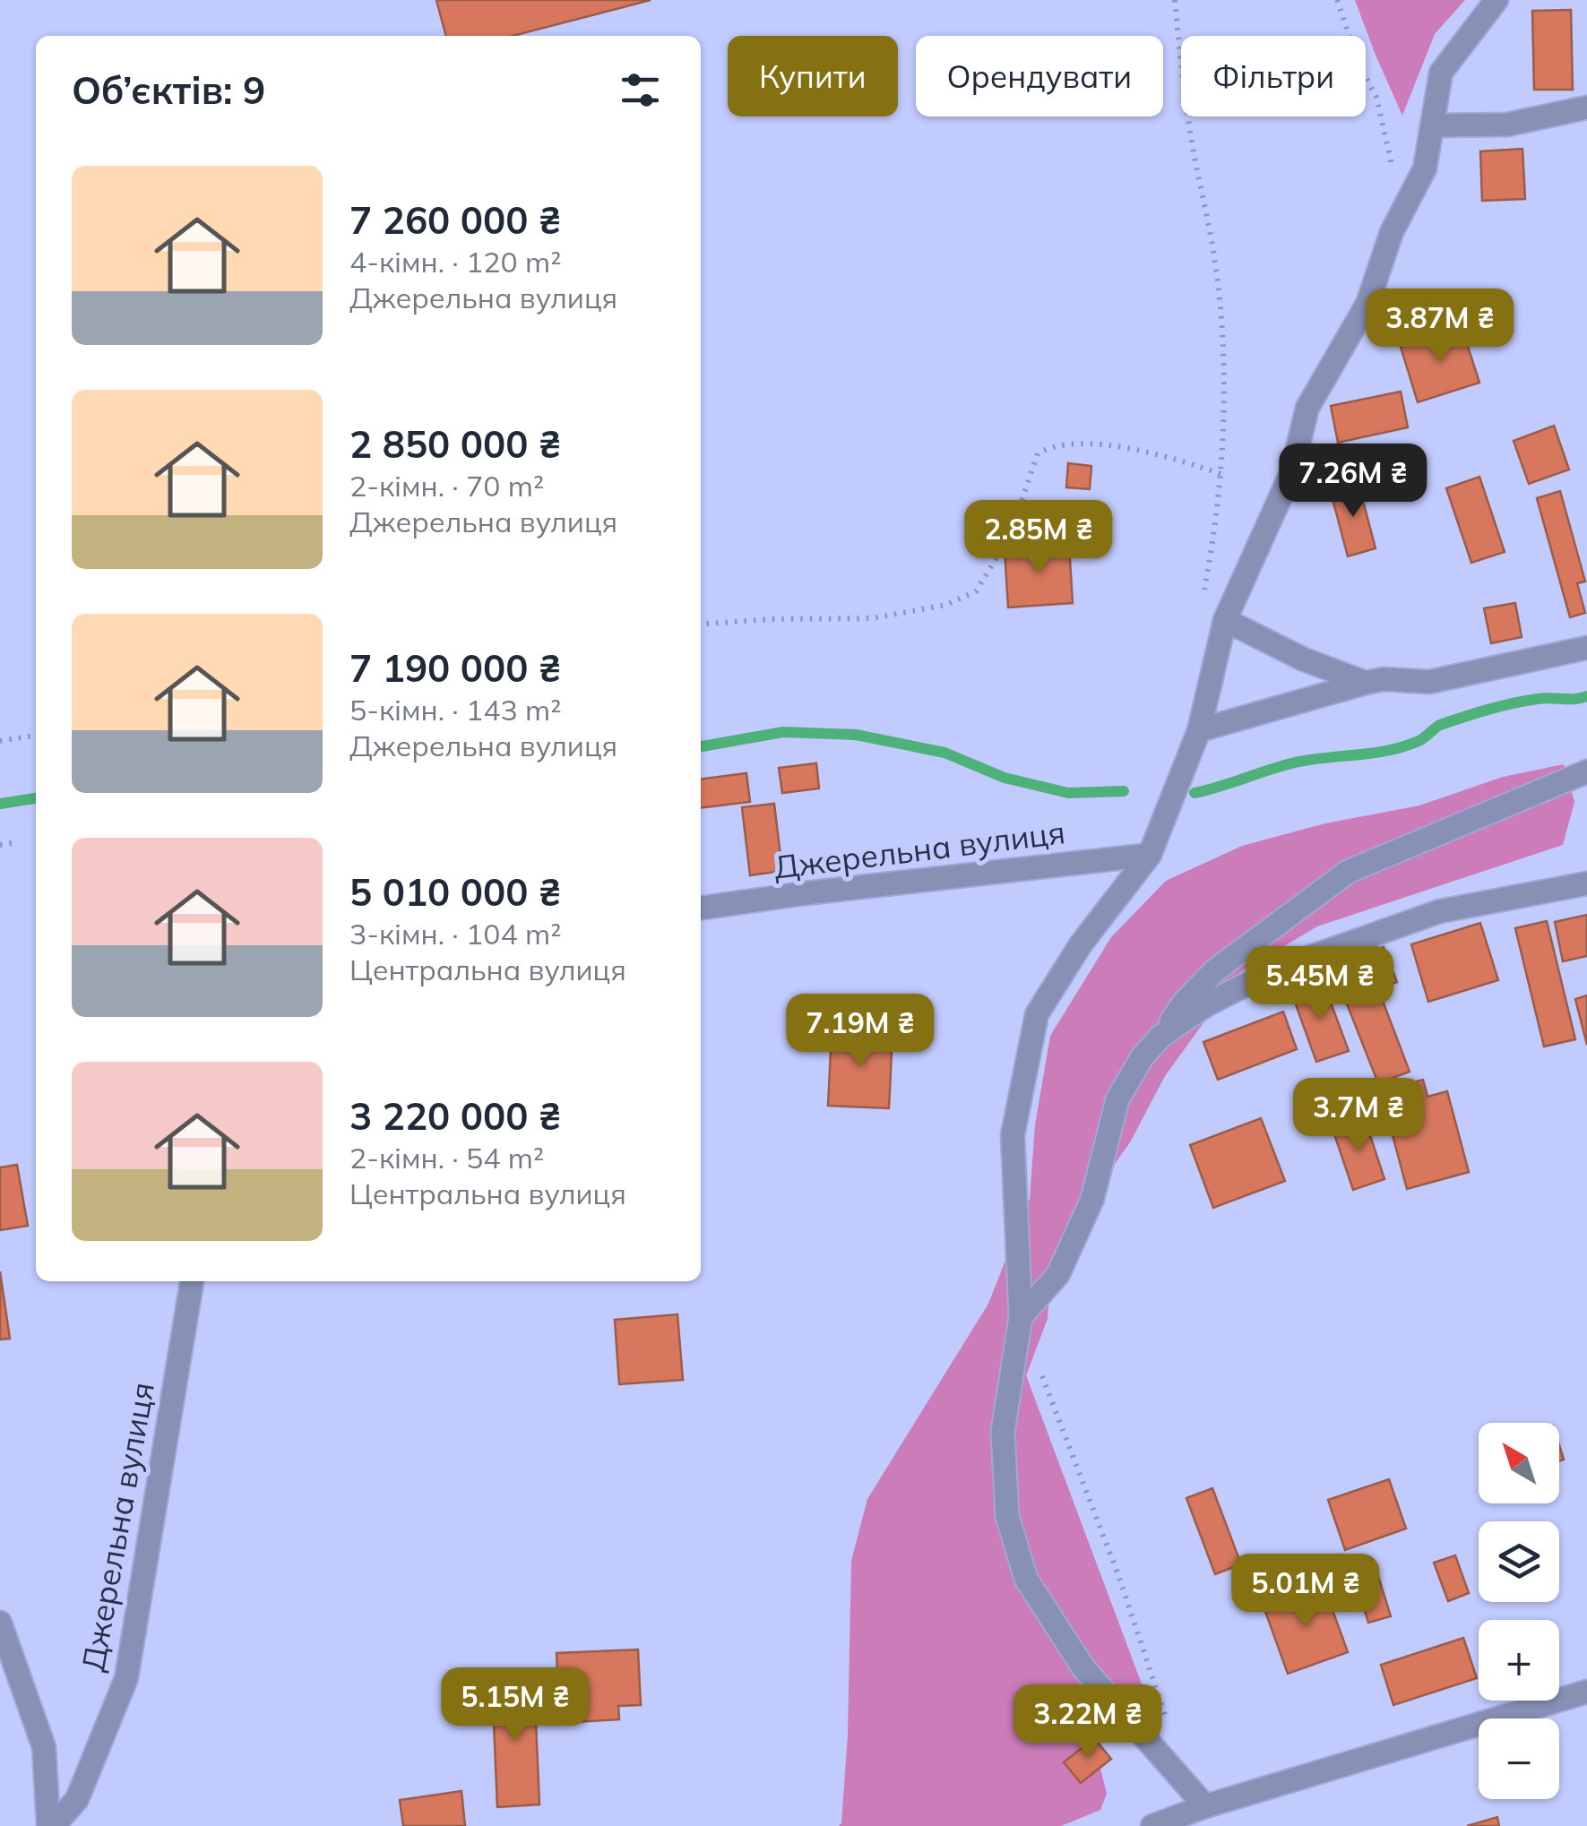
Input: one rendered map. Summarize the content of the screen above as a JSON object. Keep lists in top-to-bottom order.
{
  "streets": {
    "street": ["Джерельна вулиця"]
  },
  "north": "top left",
  "page": {
    "chip": ["Купити", "Орендувати", "Фільтри"],
    "heading": "Об’єктів: 9",
    "list": [
      {
        "name": "7 260 000 ₴",
        "note": "4-кімн. · 120 m² · Джерельна вулиця"
      },
      {
        "name": "2 850 000 ₴",
        "note": "2-кімн. · 70 m² · Джерельна вулиця"
      },
      {
        "name": "7 190 000 ₴",
        "note": "5-кімн. · 143 m² · Джерельна вулиця"
      },
      {
        "name": "5 010 000 ₴",
        "note": "3-кімн. · 104 m² · Центральна вулиця"
      },
      {
        "name": "3 220 000 ₴",
        "note": "2-кімн. · 54 m² · Центральна вулиця"
      }
    ],
    "price": [
      "3.87M ₴",
      "7.26M ₴",
      "2.85M ₴",
      "5.45M ₴",
      "7.19M ₴",
      "3.7M ₴",
      "5.01M ₴",
      "5.15M ₴",
      "3.22M ₴"
    ],
    "map_buttons": ["+", "−"]
  }
}
